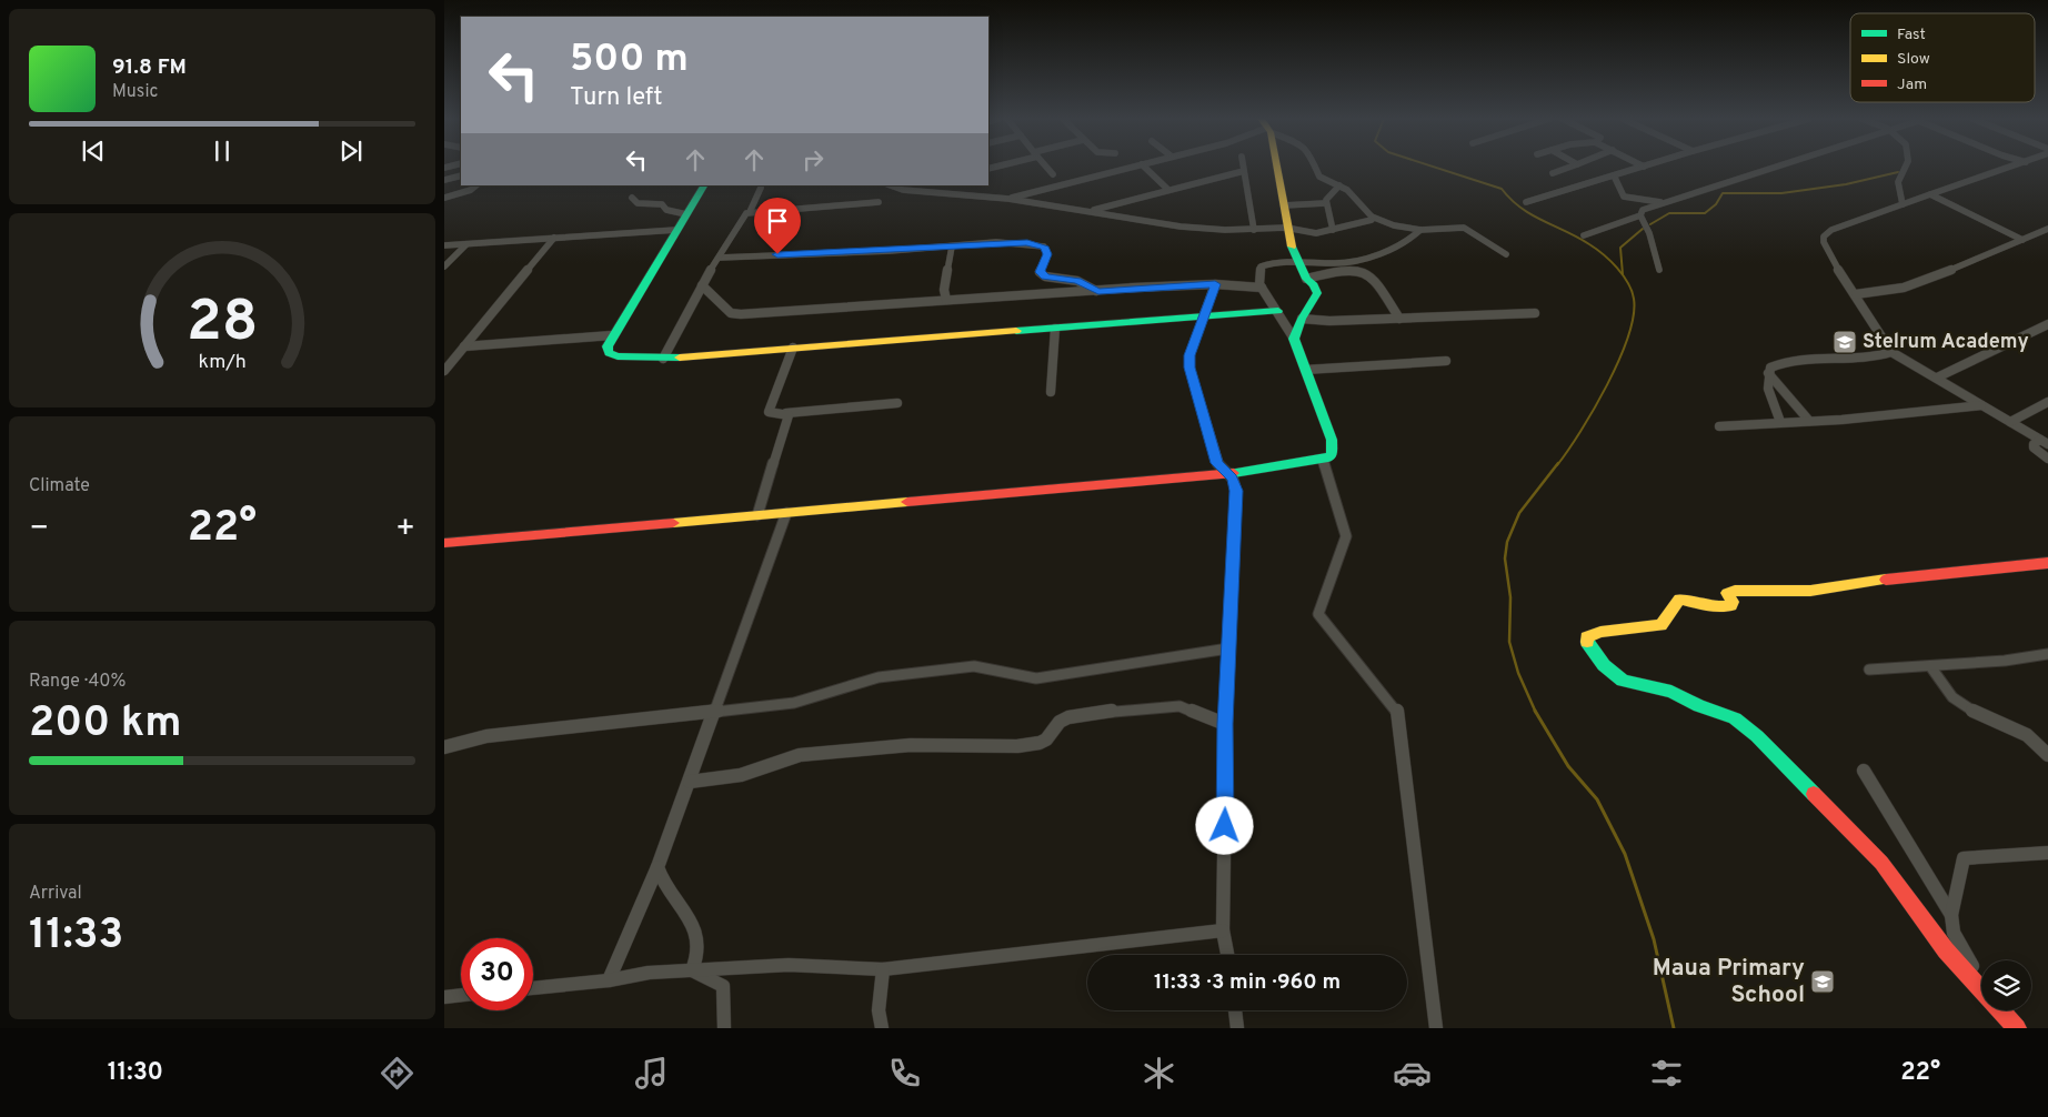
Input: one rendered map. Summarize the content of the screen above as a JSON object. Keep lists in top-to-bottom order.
{
  "places": {
    "school or university": ["Stelrum Academy", "Maua Primary School"]
  },
  "legend": ["Fast", "Slow", "Jam"],
  "page": {
    "turn": ["500 m", "Turn left"],
    "song": ["91.8 FM", "Music"],
    "tile": [
      "Climate",
      ["Range · 40%", "200 km"],
      ["Arrival", "11:33"]
    ],
    "heat": ["−", "22°", "+"],
    "limit": "30",
    "trip": "11:33 · 3 min · 960 m",
    "tabs": ["11:30", "22°"],
    "gauge": ["28", "km/h"]
  }
}
